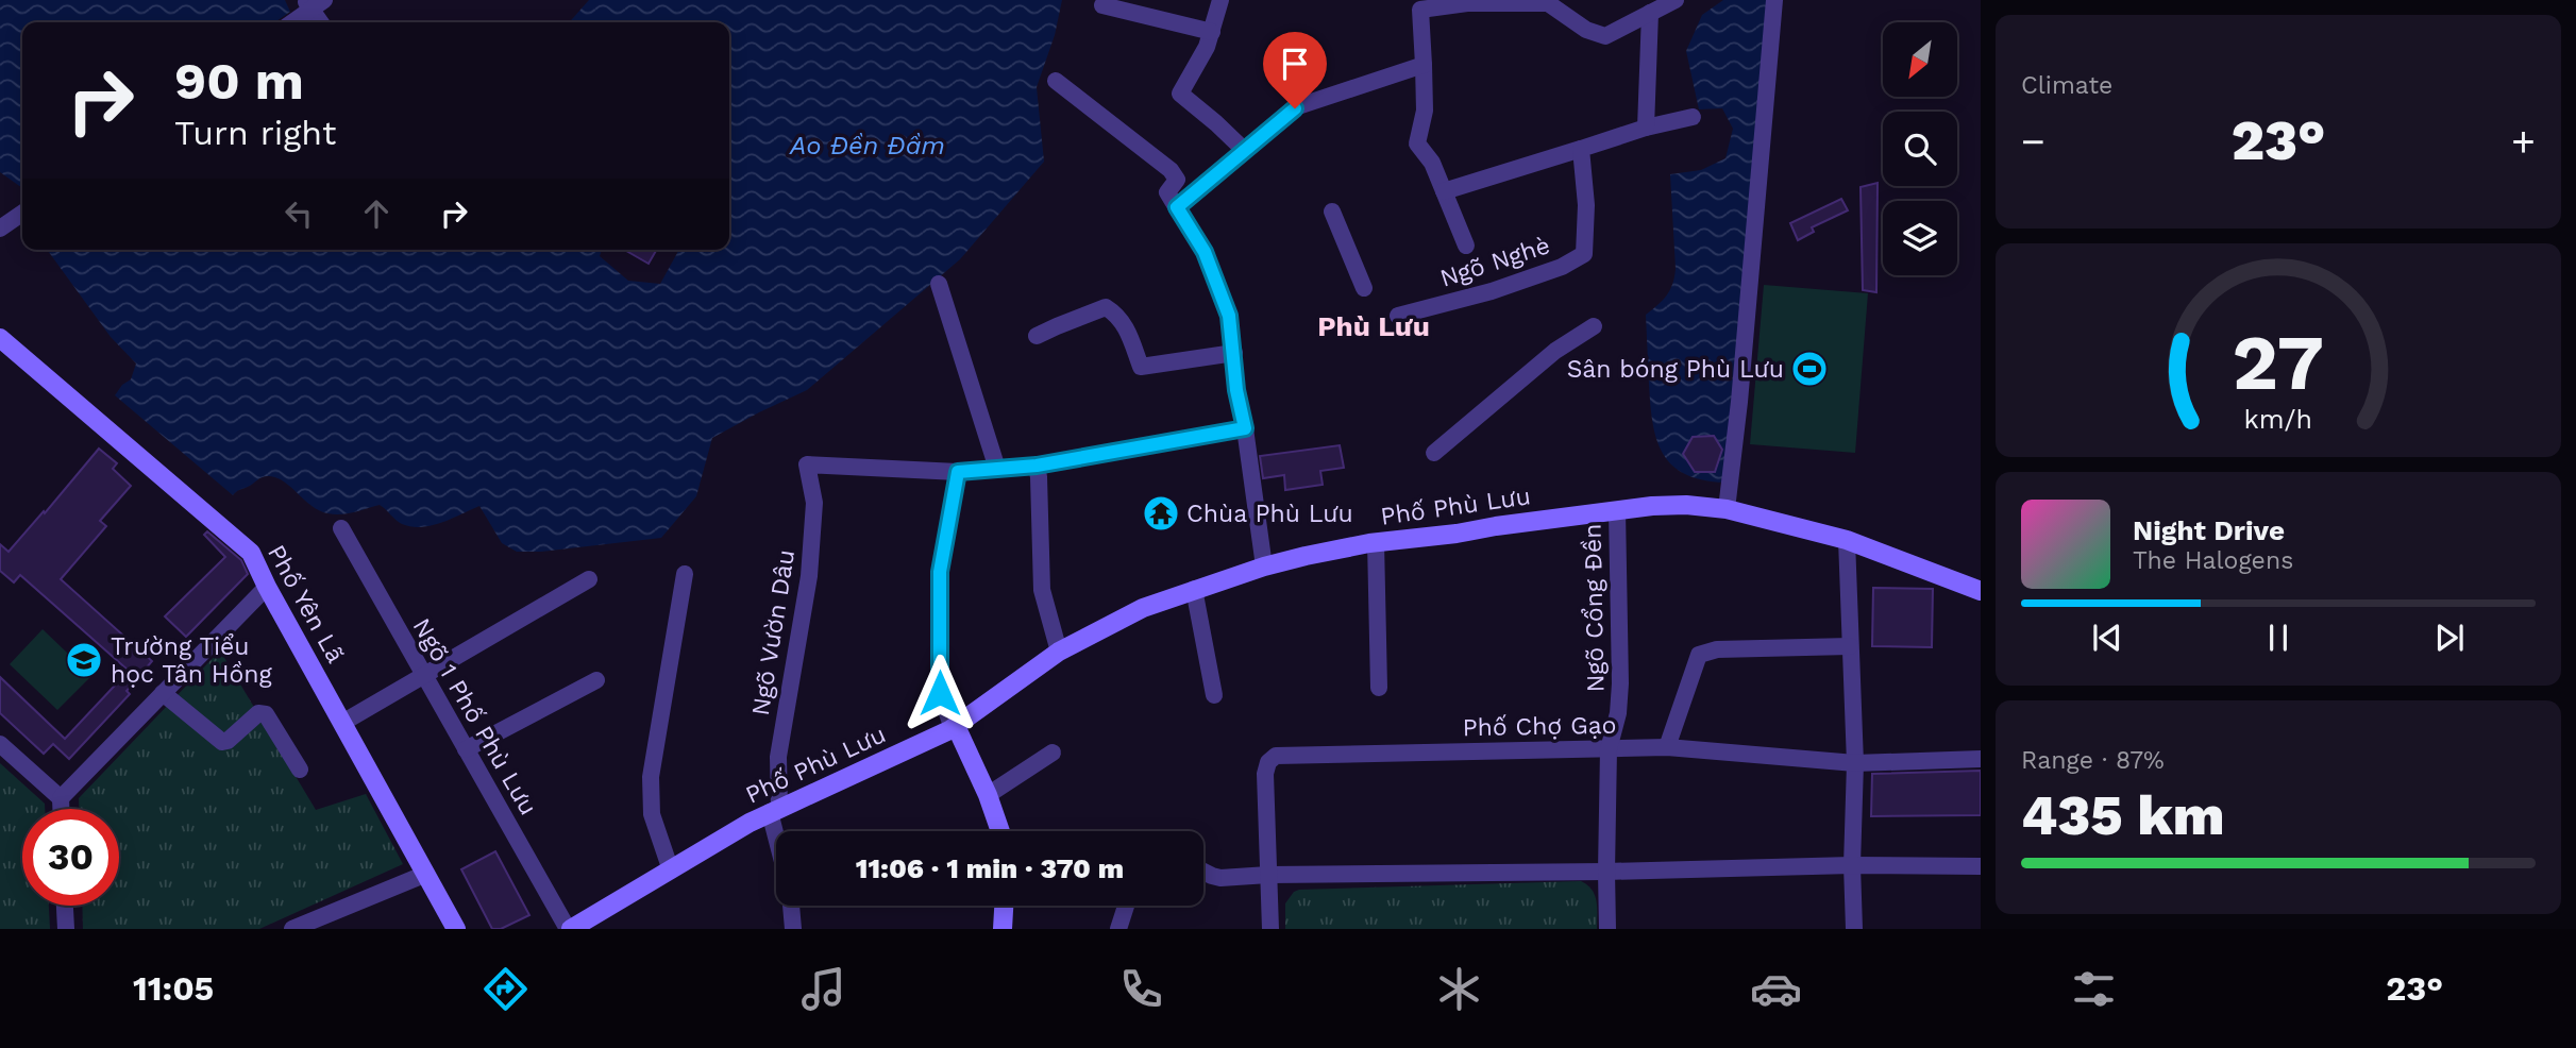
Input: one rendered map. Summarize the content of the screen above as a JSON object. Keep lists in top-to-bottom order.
{
  "streets": {
    "main road": ["Phố Phù Lưu", "Phố Yên Lã"],
    "street": [
      "Ngõ Nghè",
      "Ngõ Cổng Đền",
      "Ngõ Vườn Dâu",
      "Ngõ 1 Phố Phù Lưu",
      "Phố Chợ Gạo"
    ]
  },
  "crossings": [
    ["Phố Phù Lưu", "Ngõ Cổng Đền"],
    ["Phố Phù Lưu", "Ngõ Vườn Dâu"],
    ["Phố Phù Lưu", "Ngõ 1 Phố Phù Lưu"],
    ["Ngõ Cổng Đền", "Phố Chợ Gạo"]
  ],
  "districts": ["Phù Lưu"],
  "water": ["Ao Đền Đầm"],
  "places": {
    "sports": ["Sân bóng Phù Lưu"],
    "temple": ["Chùa Phù Lưu"],
    "school or university": ["Trường Tiểu học Tân Hồng"]
  },
  "north": "bottom left",
  "page": {
    "tile": [
      "Climate",
      ["Range · 87%", "435 km"]
    ],
    "turn": ["90 m", "Turn right"],
    "heat": ["−", "23°", "+"],
    "song": ["Night Drive", "The Halogens"],
    "limit": "30",
    "trip": "11:06 · 1 min · 370 m",
    "tabs": ["11:05", "23°"],
    "gauge": ["27", "km/h"]
  }
}
